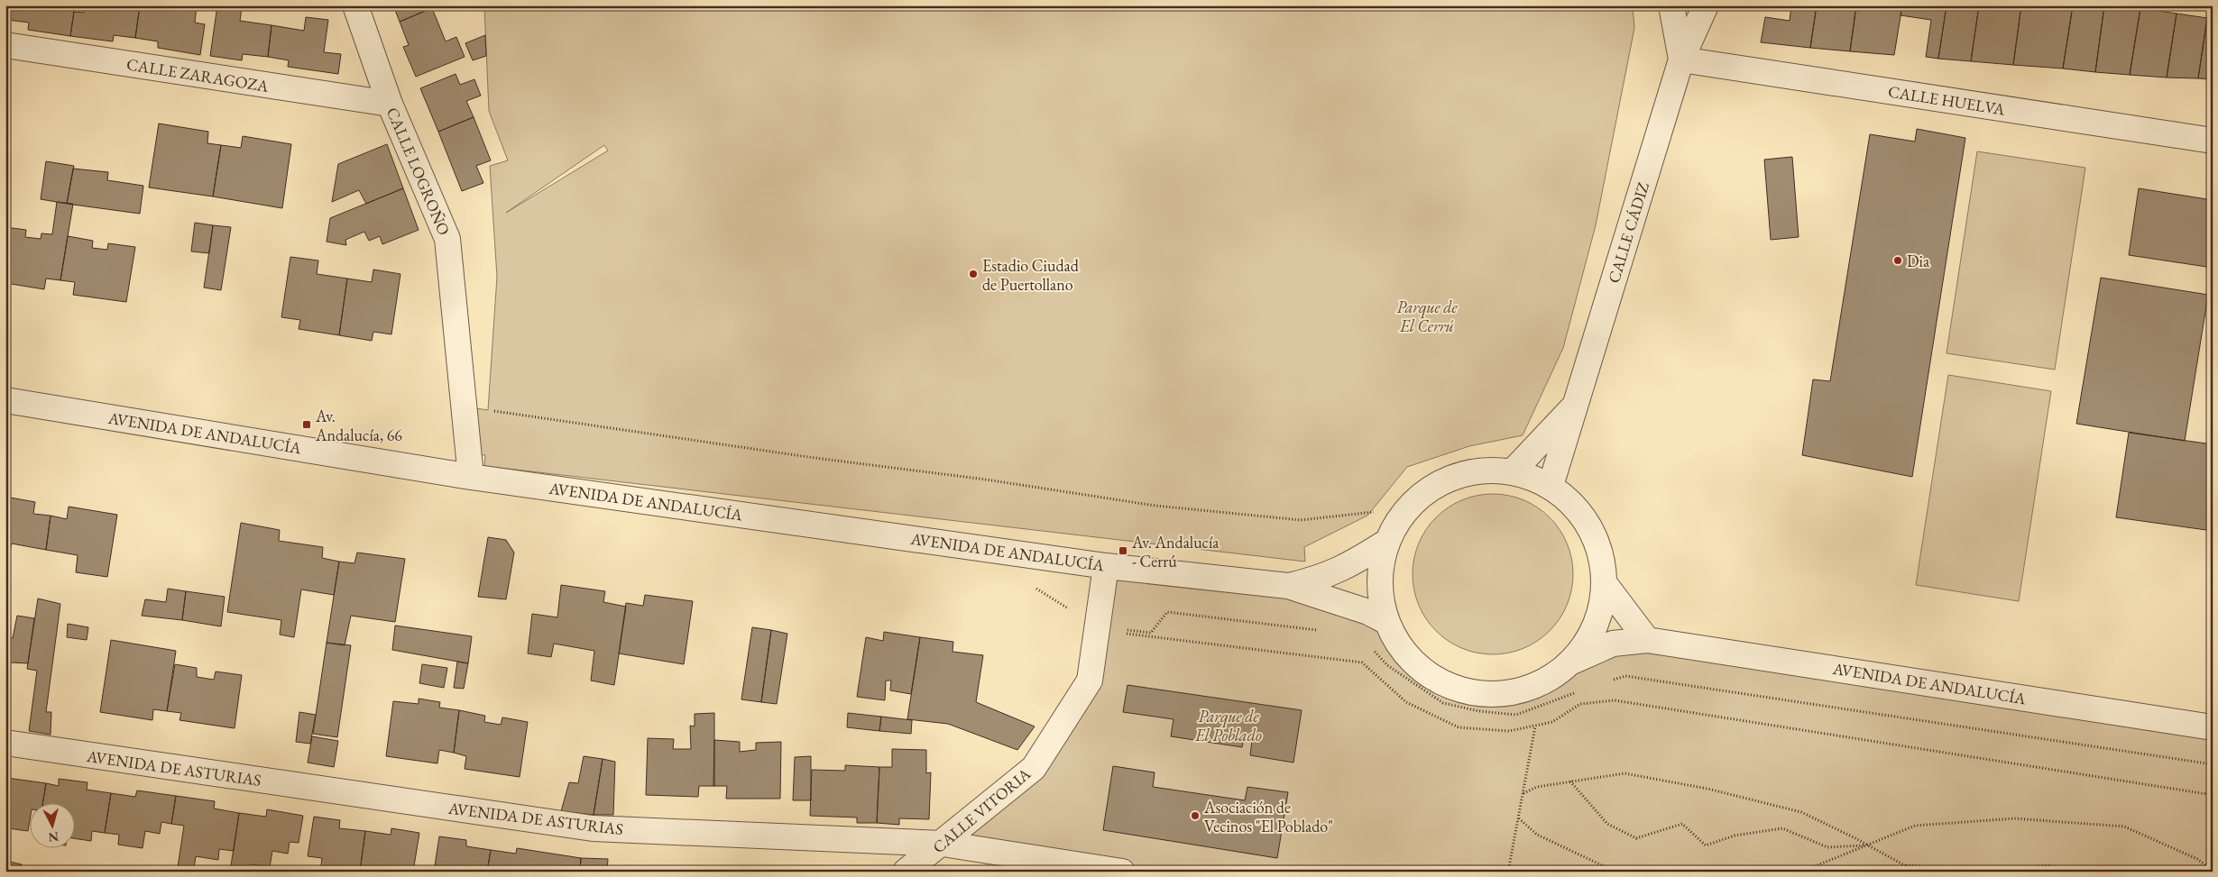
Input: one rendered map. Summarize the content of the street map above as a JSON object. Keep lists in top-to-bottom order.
{
  "streets": {
    "street": [
      "CALLE ZARAGOZA",
      "CALLE HUELVA",
      "CALLE LOGROÑO",
      "CALLE CÁDIZ",
      "AVENIDA DE ANDALUCÍA",
      "AVENIDA DE ASTURIAS",
      "CALLE VITORIA"
    ]
  },
  "crossings": [
    ["CALLE ZARAGOZA", "CALLE LOGROÑO"],
    ["CALLE HUELVA", "CALLE CÁDIZ"],
    ["CALLE LOGROÑO", "AVENIDA DE ANDALUCÍA"],
    ["AVENIDA DE ANDALUCÍA", "CALLE VITORIA"],
    ["AVENIDA DE ASTURIAS", "CALLE VITORIA"]
  ],
  "parks": ["Parque de El Cerrú", "Parque de El Poblado"],
  "places": {
    "other": ["Dia", "Estadio Ciudad de Puertollano", "Asociación de Vecinos \"El Poblado\""],
    "transit": ["Av. Andalucía, 66", "Av. Andalucía - Cerrú"]
  },
  "north": "bottom"
}
